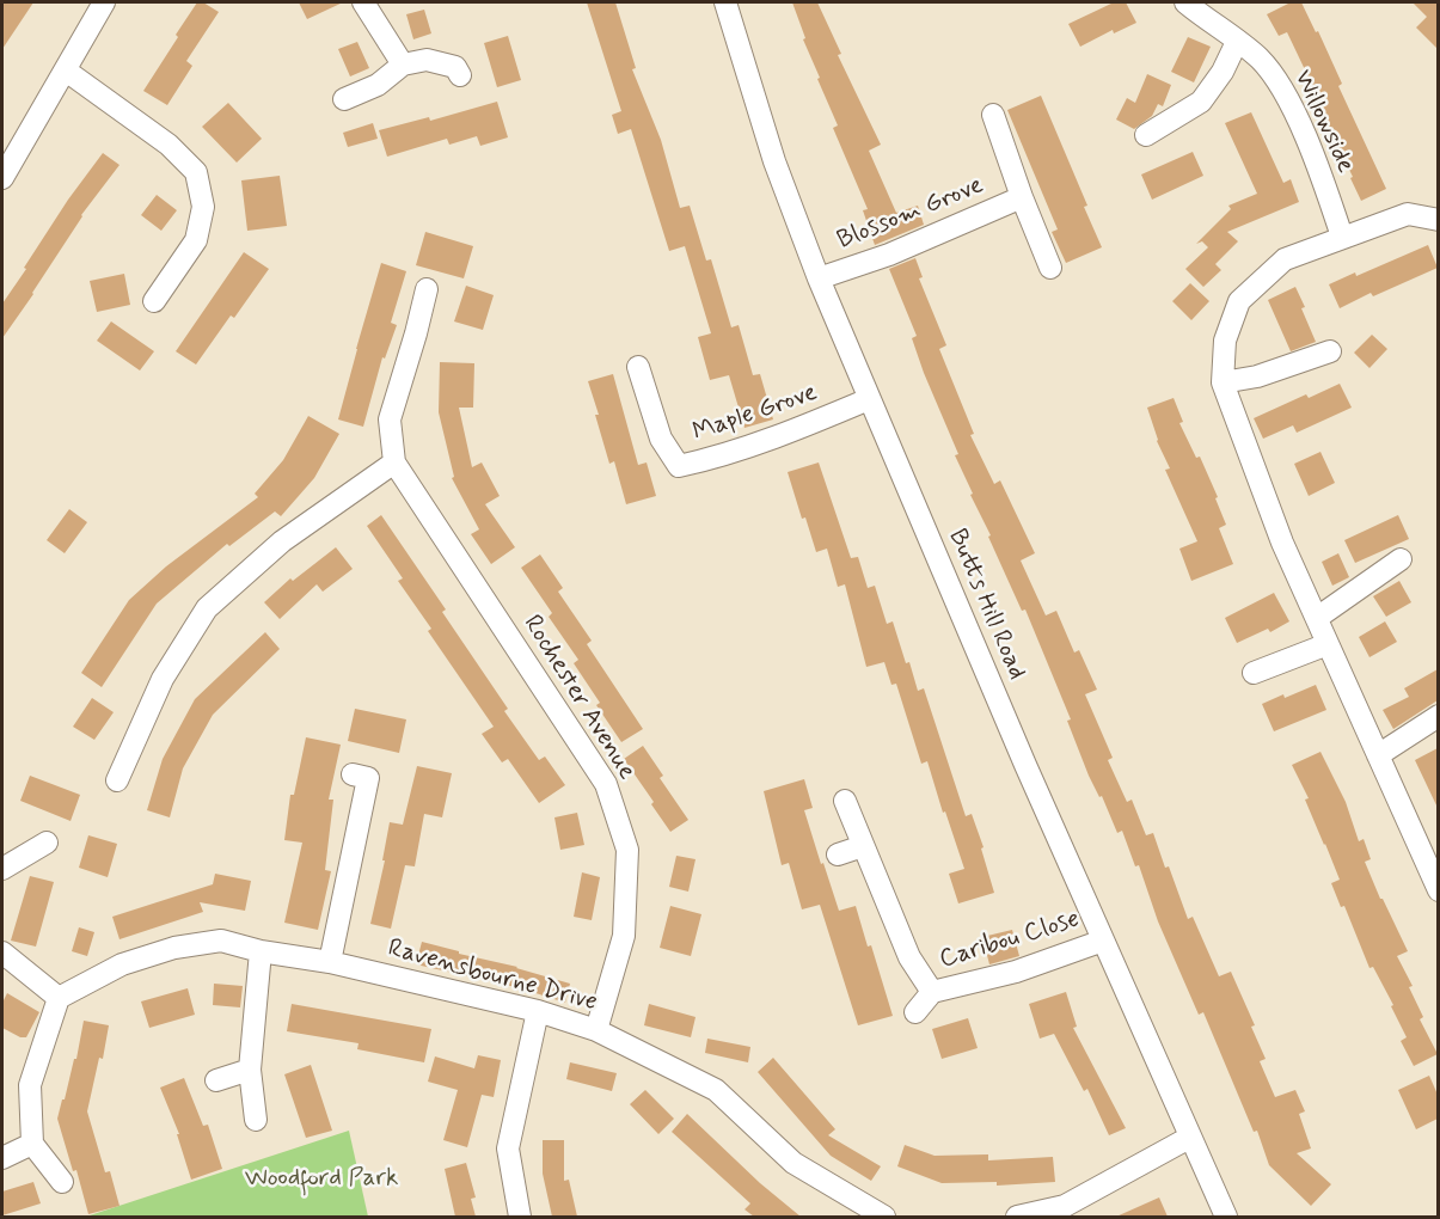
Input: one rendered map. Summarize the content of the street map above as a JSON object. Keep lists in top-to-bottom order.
{
  "streets": {
    "street": [
      "Willowside",
      "Blossom Grove",
      "Maple Grove",
      "Butts Hill Road",
      "Rochester Avenue",
      "Caribou Close",
      "Ravensbourne Drive"
    ]
  },
  "crossings": [
    ["Blossom Grove", "Butts Hill Road"],
    ["Maple Grove", "Butts Hill Road"],
    ["Butts Hill Road", "Caribou Close"],
    ["Rochester Avenue", "Ravensbourne Drive"]
  ],
  "parks": ["Woodford Park"]
}
